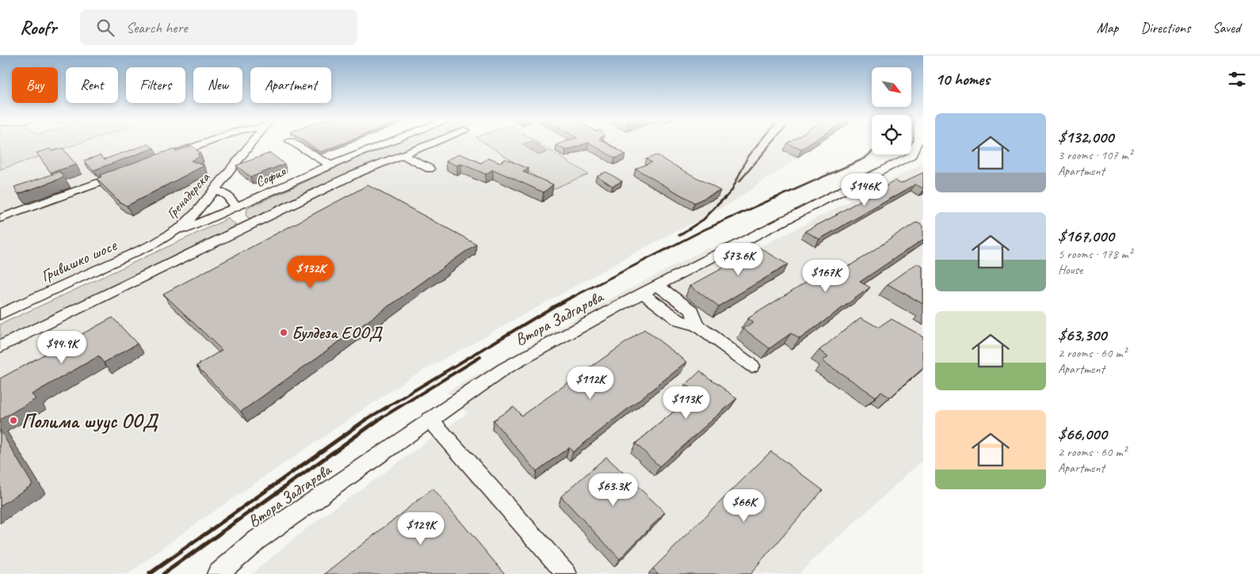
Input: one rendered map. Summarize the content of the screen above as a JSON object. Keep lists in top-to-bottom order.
{
  "streets": {
    "street": [
      "София",
      "Гренадерска",
      "Гривишко шосе",
      "Втора Задгарова"
    ]
  },
  "crossings": [
    ["София", "Гренадерска"],
    ["София", "Гривишко шосе"],
    ["Гренадерска", "Гривишко шосе"]
  ],
  "places": ["Булдеза ЕООД", "Полима шуус ООД"],
  "north": "bottom right",
  "page": {
    "header": "Roofr",
    "search": "Search here",
    "nav": ["Map", "Directions", "Saved"],
    "heading": "10 homes",
    "chip": [
      "Buy",
      "Rent",
      "Filters",
      "New",
      "Apartment"
    ],
    "list": [
      {
        "name": "$132,000",
        "note": "3 rooms · 107 m² · Apartment"
      },
      {
        "name": "$167,000",
        "note": "5 rooms · 178 m² · House"
      },
      {
        "name": "$63,300",
        "note": "2 rooms · 60 m² · Apartment"
      },
      {
        "name": "$66,000",
        "note": "2 rooms · 60 m² · Apartment"
      }
    ],
    "price": [
      "$146K",
      "$73.6K",
      "$132K",
      "$167K",
      "$94.9K",
      "$112K",
      "$113K",
      "$63.3K",
      "$66K",
      "$129K"
    ]
  }
}
